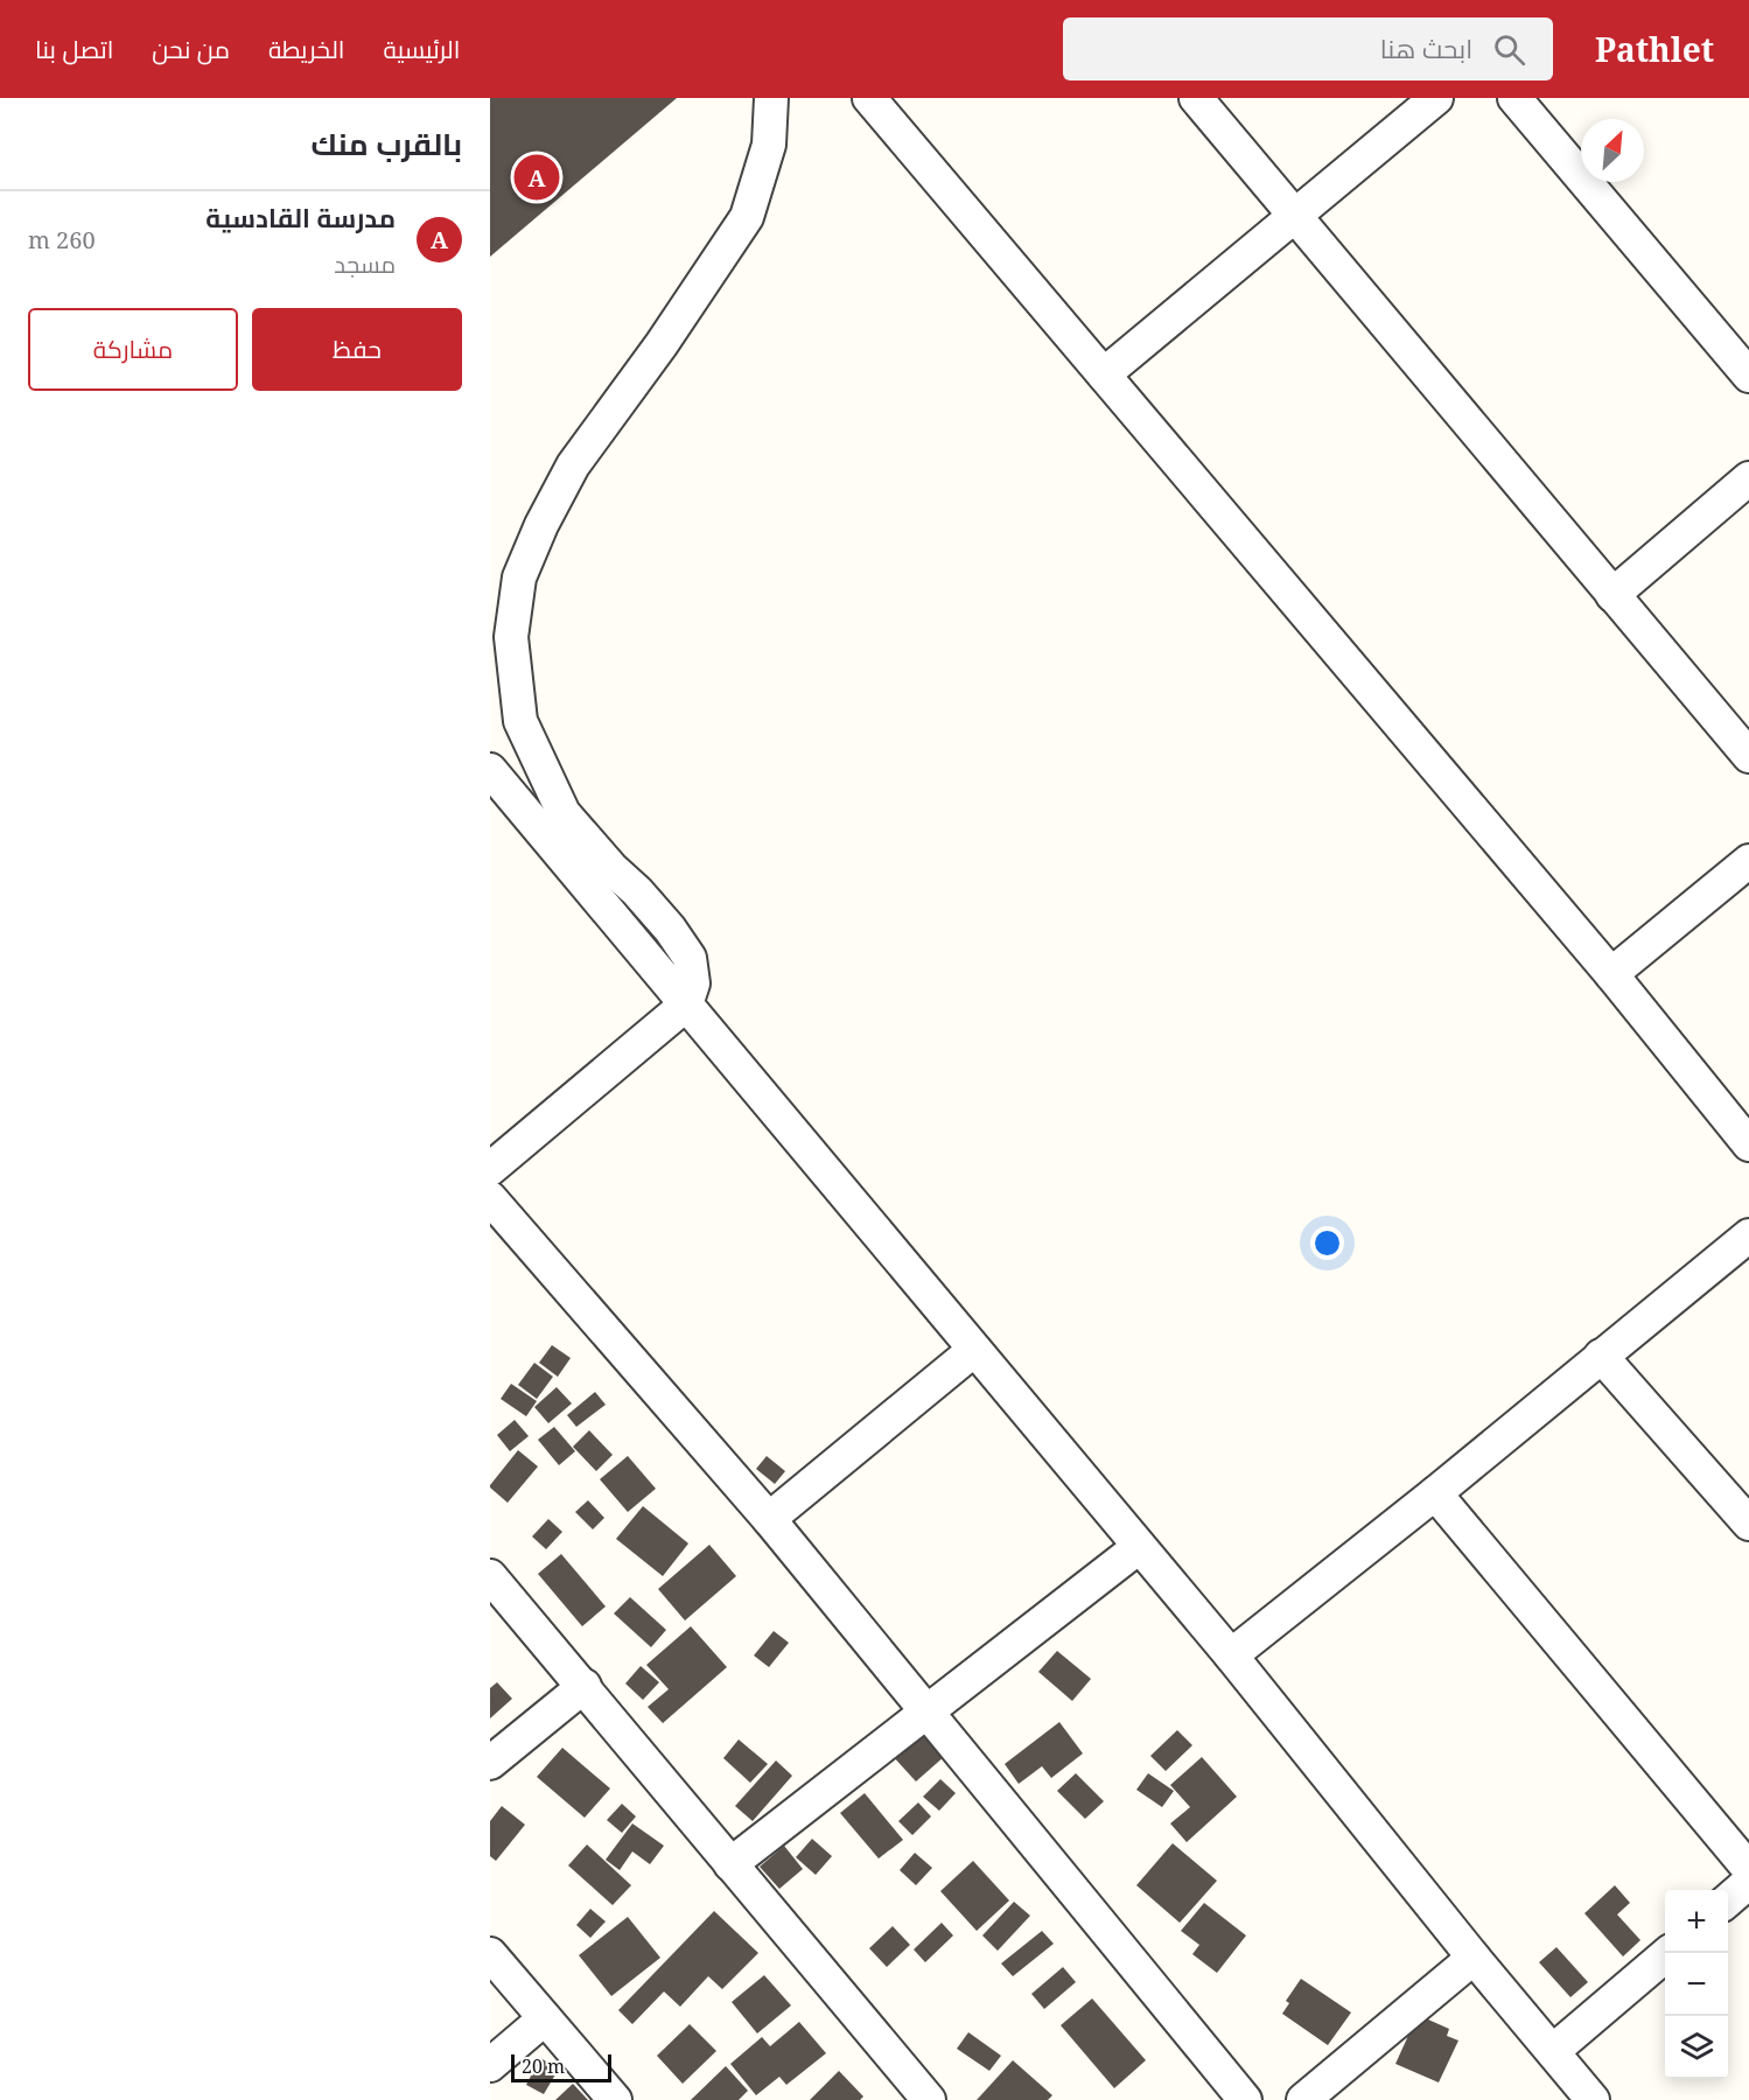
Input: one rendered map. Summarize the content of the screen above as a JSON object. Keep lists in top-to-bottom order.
{
  "scale_bar": "20 m",
  "north": "top right",
  "page": {
    "header": "Pathlet",
    "search": "ابحث هنا",
    "nav": [
      "الرئيسية",
      "الخريطة",
      "من نحن",
      "اتصل بنا"
    ],
    "heading": "بالقرب منك",
    "pins": "A",
    "list": [
      {
        "mark": "A",
        "name": "مدرسة القادسية",
        "note": "مسجد",
        "value": "260 m"
      }
    ],
    "buttons": ["حفظ", "مشاركة"],
    "map_buttons": ["+", "−"],
    "scale": "20 m"
  }
}
